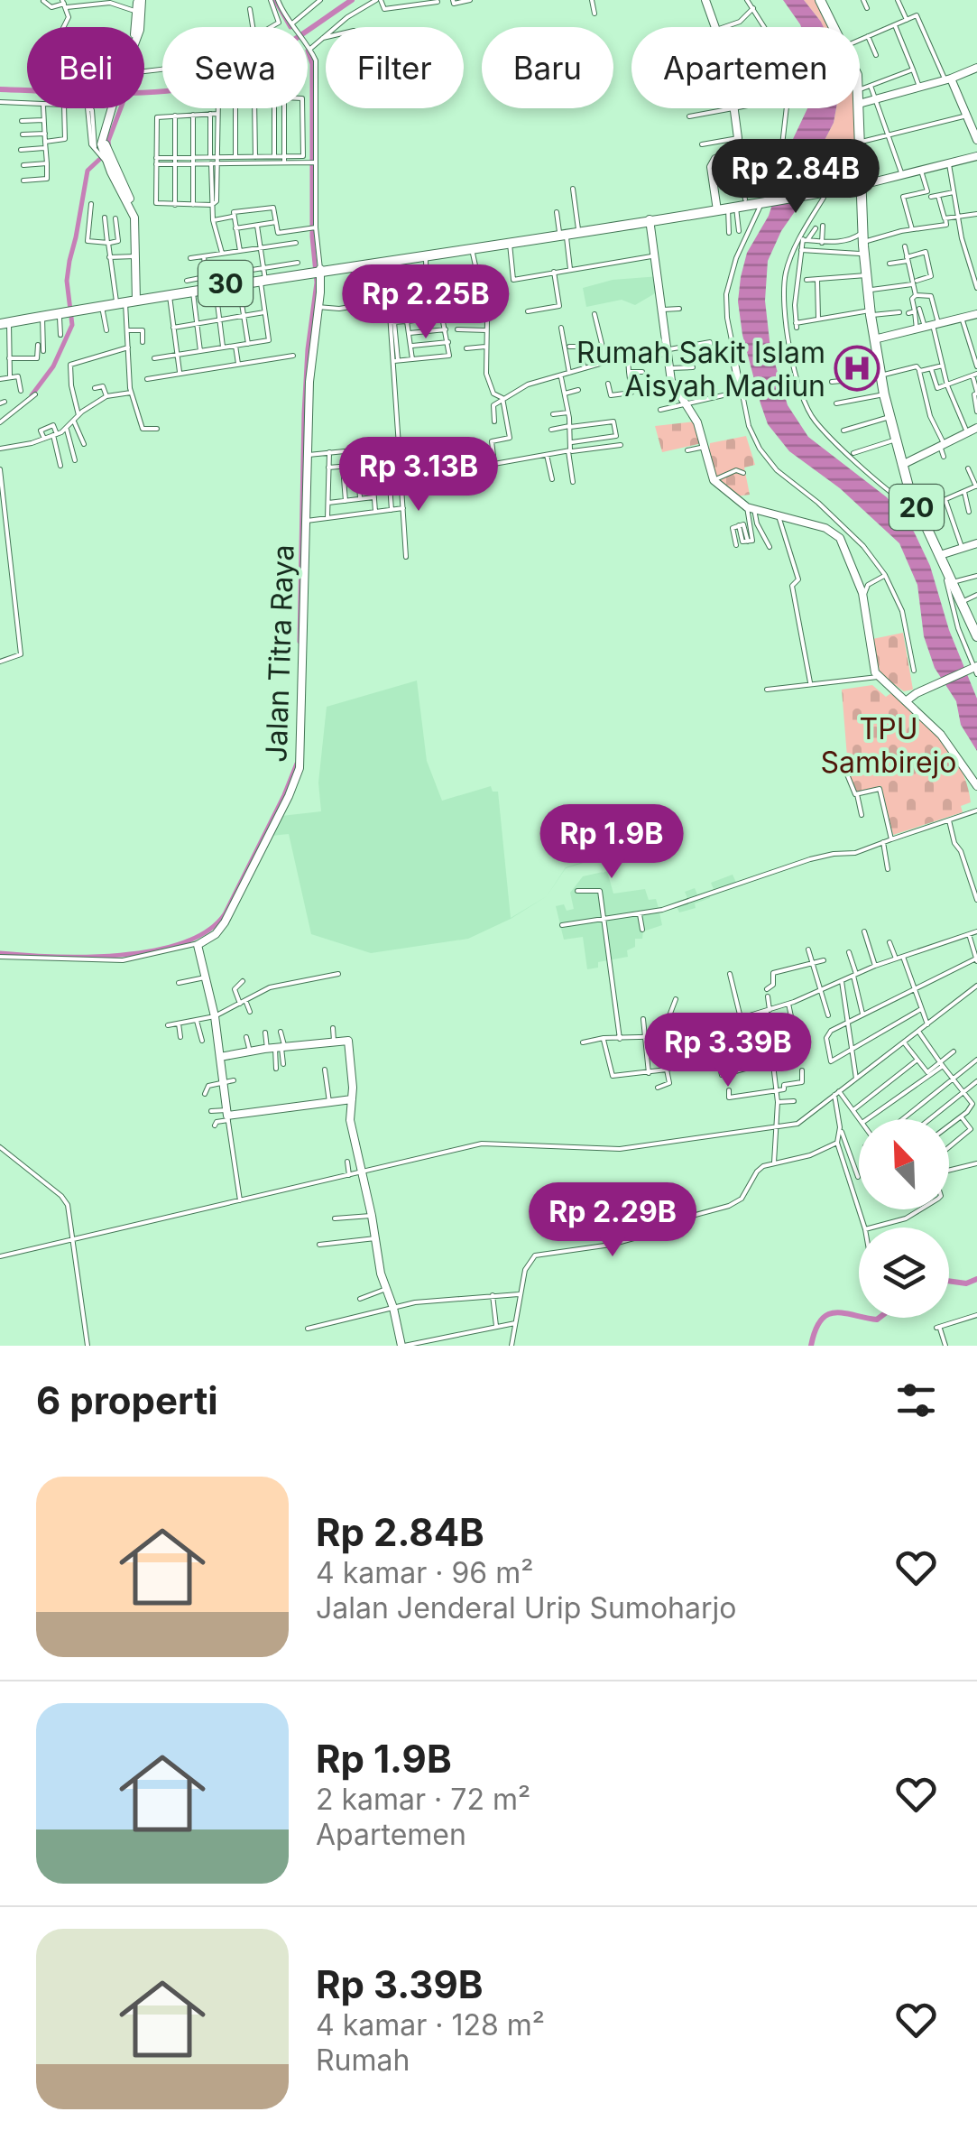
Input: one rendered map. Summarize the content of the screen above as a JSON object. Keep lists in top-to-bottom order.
{
  "streets": {
    "highway": ["30", "20"],
    "street": ["Jalan Titra Raya"]
  },
  "crossings": [
    ["30", "20"],
    ["30", "Jalan Titra Raya"]
  ],
  "parks": ["TPU Sambirejo"],
  "places": {
    "hospital": ["Rumah Sakit Islam Aisyah Madiun"]
  },
  "north": "top left",
  "page": {
    "chip": [
      "Beli",
      "Sewa",
      "Filter",
      "Baru",
      "Apartemen"
    ],
    "price": [
      "Rp 2.84B",
      "Rp 2.25B",
      "Rp 3.13B",
      "Rp 1.9B",
      "Rp 3.39B",
      "Rp 2.29B"
    ],
    "heading": "6 properti",
    "list": [
      {
        "name": "Rp 2.84B",
        "note": "4 kamar · 96 m² · Jalan Jenderal Urip Sumoharjo"
      },
      {
        "name": "Rp 1.9B",
        "note": "2 kamar · 72 m² · Apartemen"
      },
      {
        "name": "Rp 3.39B",
        "note": "4 kamar · 128 m² · Rumah"
      }
    ]
  }
}
